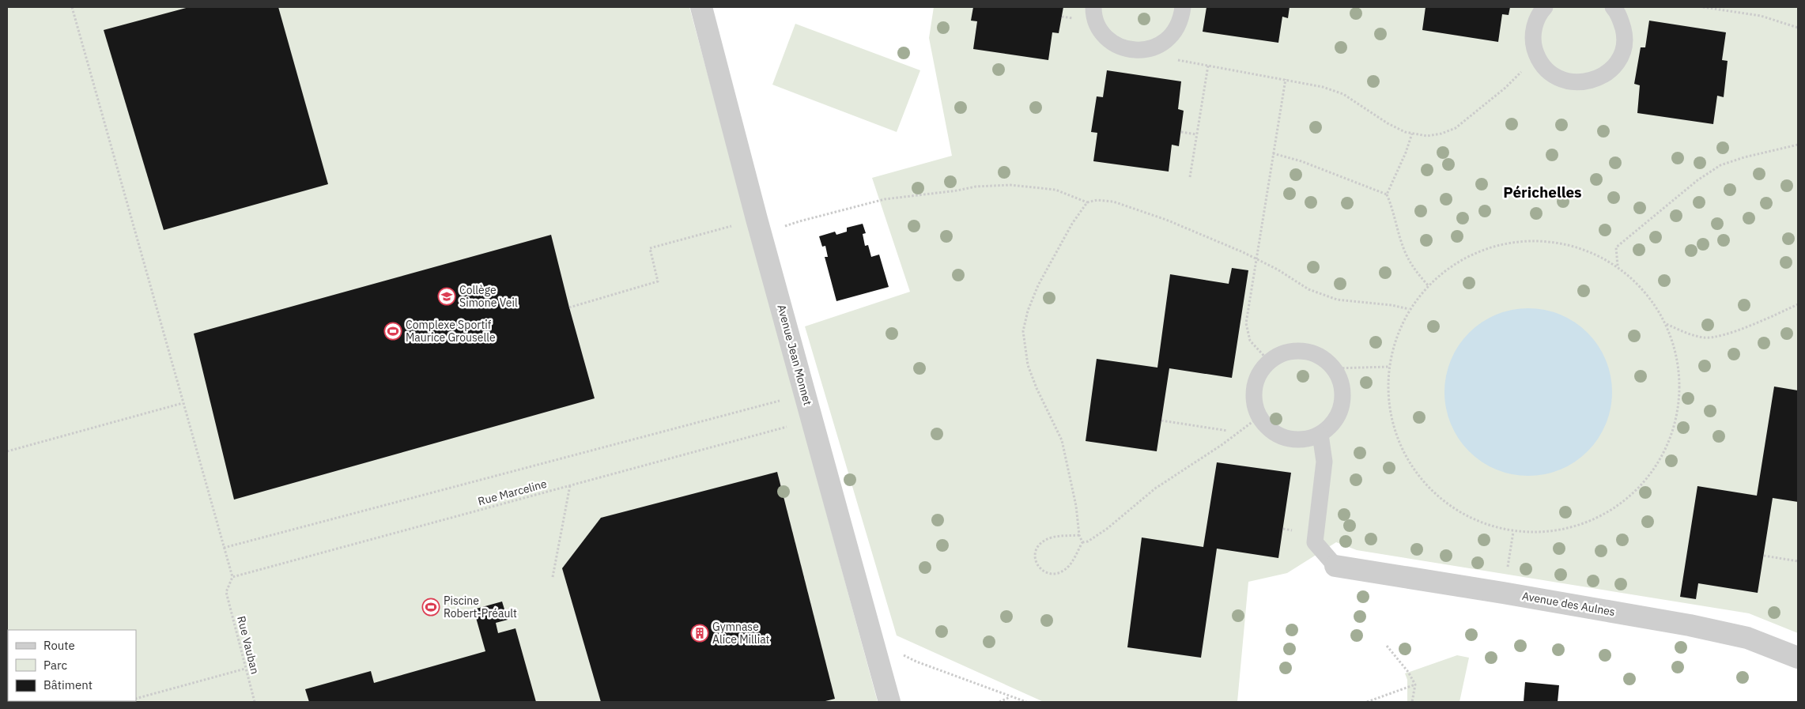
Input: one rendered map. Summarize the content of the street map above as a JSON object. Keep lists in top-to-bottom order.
{
  "streets": {
    "street": ["Avenue Jean Monnet", "Avenue des Aulnes"],
    "path": ["Rue Marceline", "Rue Vauban"]
  },
  "crossings": [
    ["Avenue Jean Monnet", "Rue Marceline"],
    ["Rue Marceline", "Rue Vauban"]
  ],
  "districts": ["Périchelles"],
  "places": {
    "school or university": ["Collège Simone Veil"],
    "sports": ["Complexe Sportif Maurice Grouselle", "Piscine Robert-Préault"],
    "building": ["Gymnase Alice Milliat"]
  },
  "legend": ["Route", "Parc", "Bâtiment"]
}
